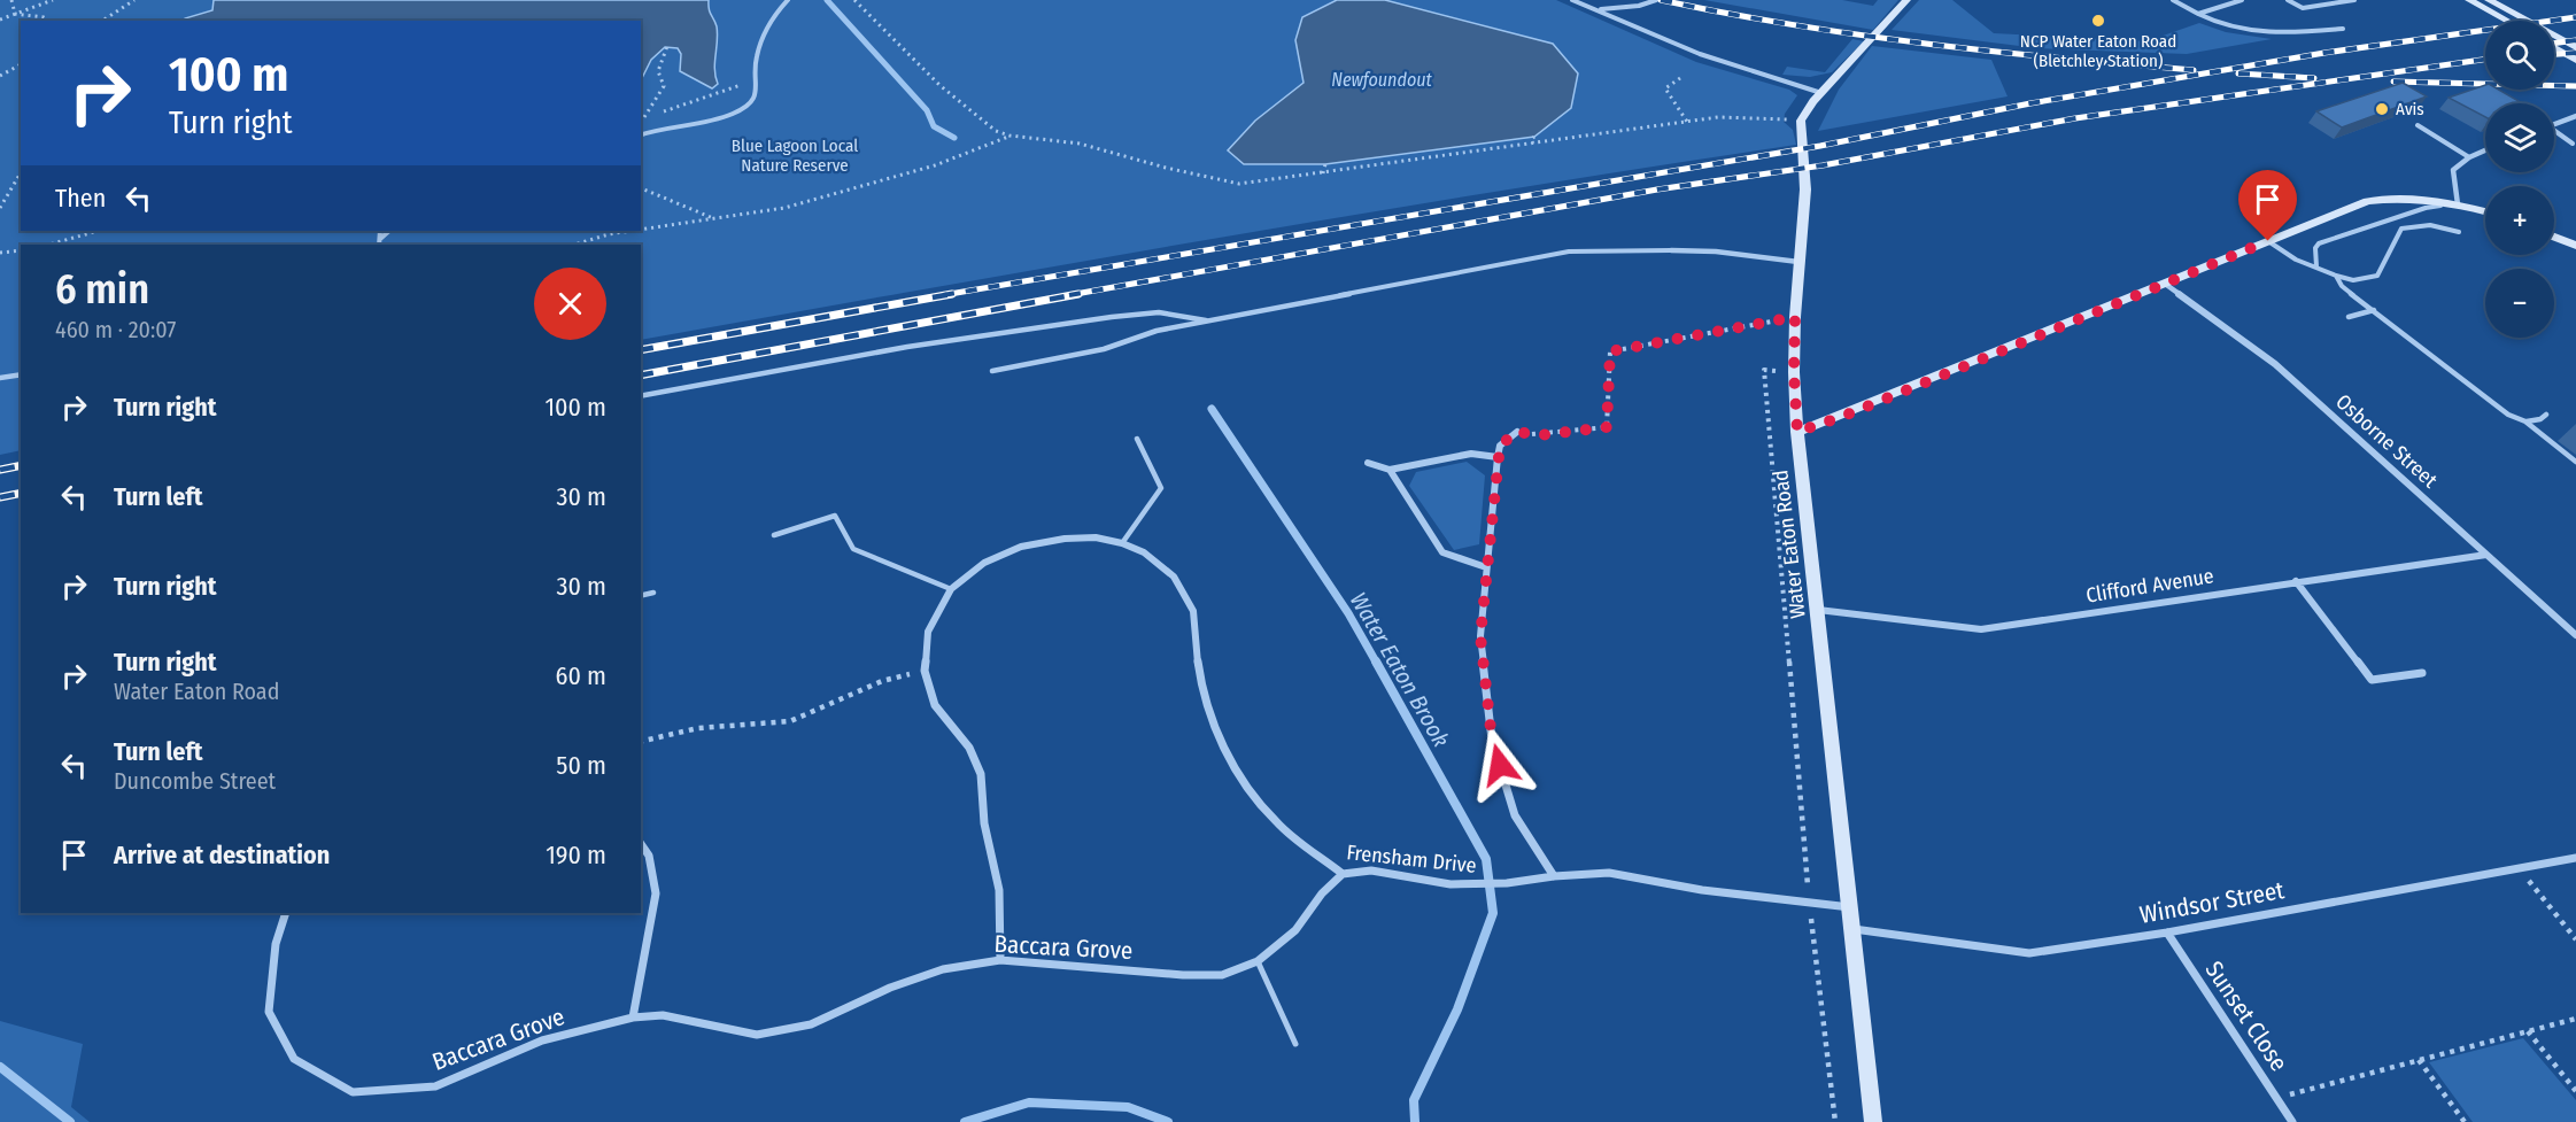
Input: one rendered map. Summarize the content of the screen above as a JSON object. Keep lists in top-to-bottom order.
{
  "streets": {
    "street": [
      "Osborne Street",
      "Water Eaton Road",
      "Clifford Avenue",
      "Frensham Drive",
      "Windsor Street",
      "Baccara Grove",
      "Sunset Close"
    ]
  },
  "crossings": [
    ["Osborne Street", "Clifford Avenue"],
    ["Water Eaton Road", "Clifford Avenue"],
    ["Water Eaton Road", "Frensham Drive"],
    ["Water Eaton Road", "Windsor Street"],
    ["Frensham Drive", "Baccara Grove"],
    ["Windsor Street", "Sunset Close"]
  ],
  "water": ["Newfoundout", "Water Eaton Brook"],
  "parks": ["Blue Lagoon Local Nature Reserve"],
  "places": ["NCP Water Eaton Road (Bletchley Station)", "Avis"],
  "page": {
    "map_buttons": ["+", "−"],
    "turn": ["100 m", "Turn right"],
    "then": "Then",
    "heading": ["6 min", "460 m · 20:07"],
    "list": [
      {
        "name": "Turn right",
        "value": "100 m"
      },
      {
        "name": "Turn left",
        "value": "30 m"
      },
      {
        "name": "Turn right",
        "value": "30 m"
      },
      {
        "name": "Turn right",
        "note": "Water Eaton Road",
        "value": "60 m"
      },
      {
        "name": "Turn left",
        "note": "Duncombe Street",
        "value": "50 m"
      },
      {
        "name": "Arrive at destination",
        "value": "190 m"
      }
    ]
  }
}
